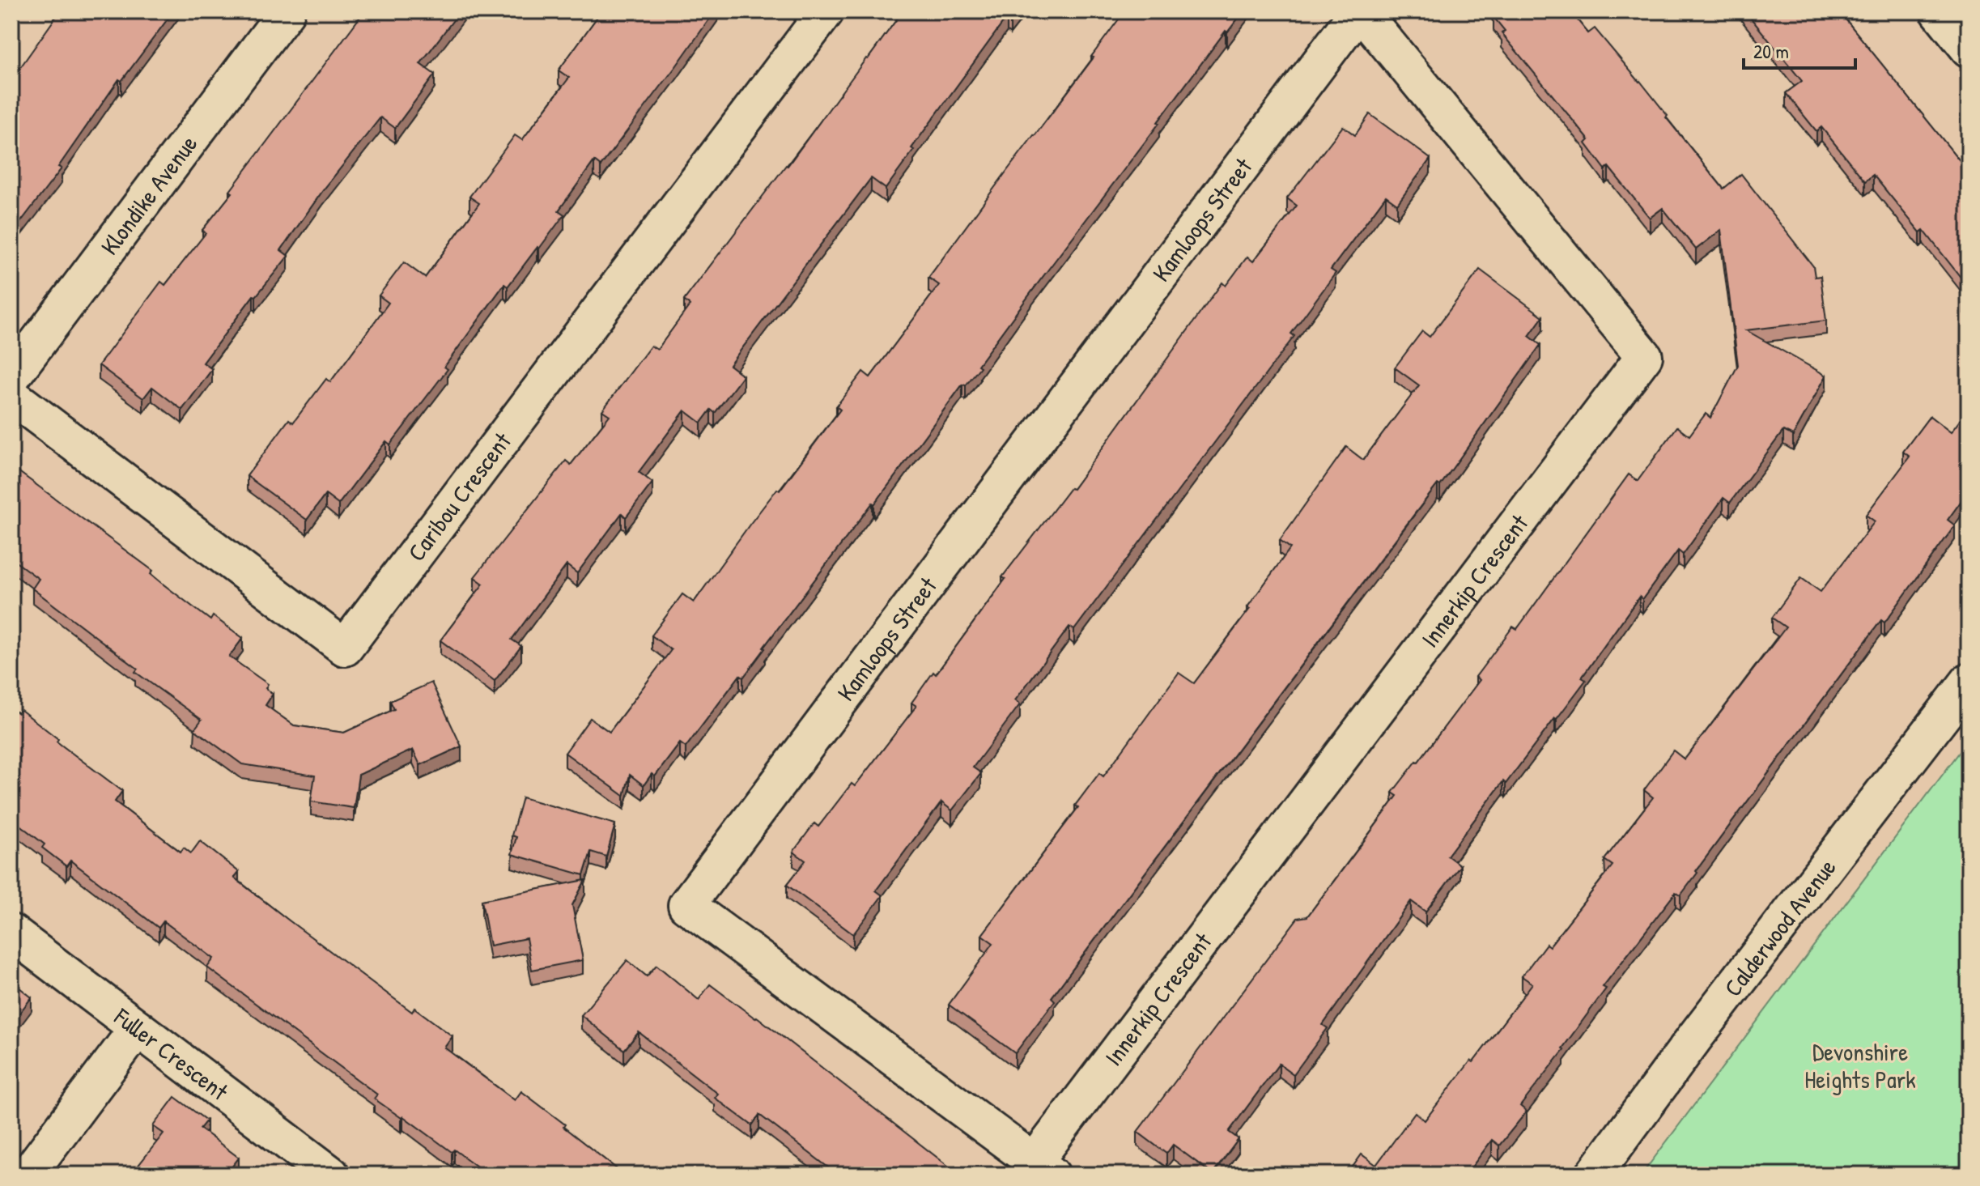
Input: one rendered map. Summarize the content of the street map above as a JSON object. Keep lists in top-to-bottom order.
{
  "streets": {
    "street": [
      "Klondike Avenue",
      "Kamloops Street",
      "Caribou Crescent",
      "Innerkip Crescent",
      "Calderwood Avenue",
      "Fuller Crescent"
    ]
  },
  "crossings": [
    ["Kamloops Street", "Innerkip Crescent"]
  ],
  "parks": ["Devonshire Heights Park"],
  "scale_bar": "20 m"
}
